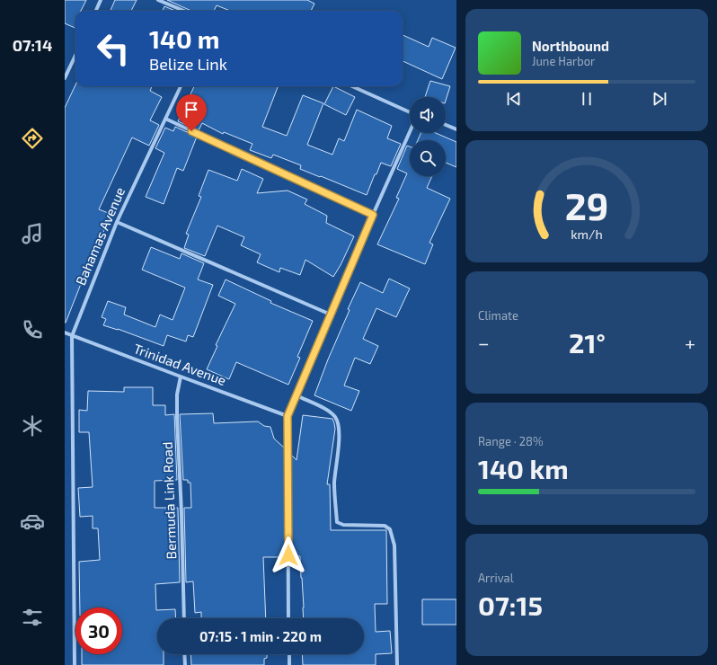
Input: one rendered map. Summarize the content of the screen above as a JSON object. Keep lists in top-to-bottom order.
{
  "streets": {
    "street": ["Bahamas Avenue", "Trinidad Avenue", "Bermuda Link Road"]
  },
  "crossings": [
    ["Bahamas Avenue", "Trinidad Avenue"],
    ["Trinidad Avenue", "Bermuda Link Road"]
  ],
  "page": {
    "tabs": "07:14",
    "turn": ["140 m", "Belize Link"],
    "song": ["Northbound", "June Harbor"],
    "tile": [
      "Climate",
      ["Range · 28%", "140 km"],
      ["Arrival", "07:15"]
    ],
    "heat": ["−", "21°", "+"],
    "limit": "30",
    "trip": "07:15 · 1 min · 220 m",
    "gauge": ["29", "km/h"]
  }
}
